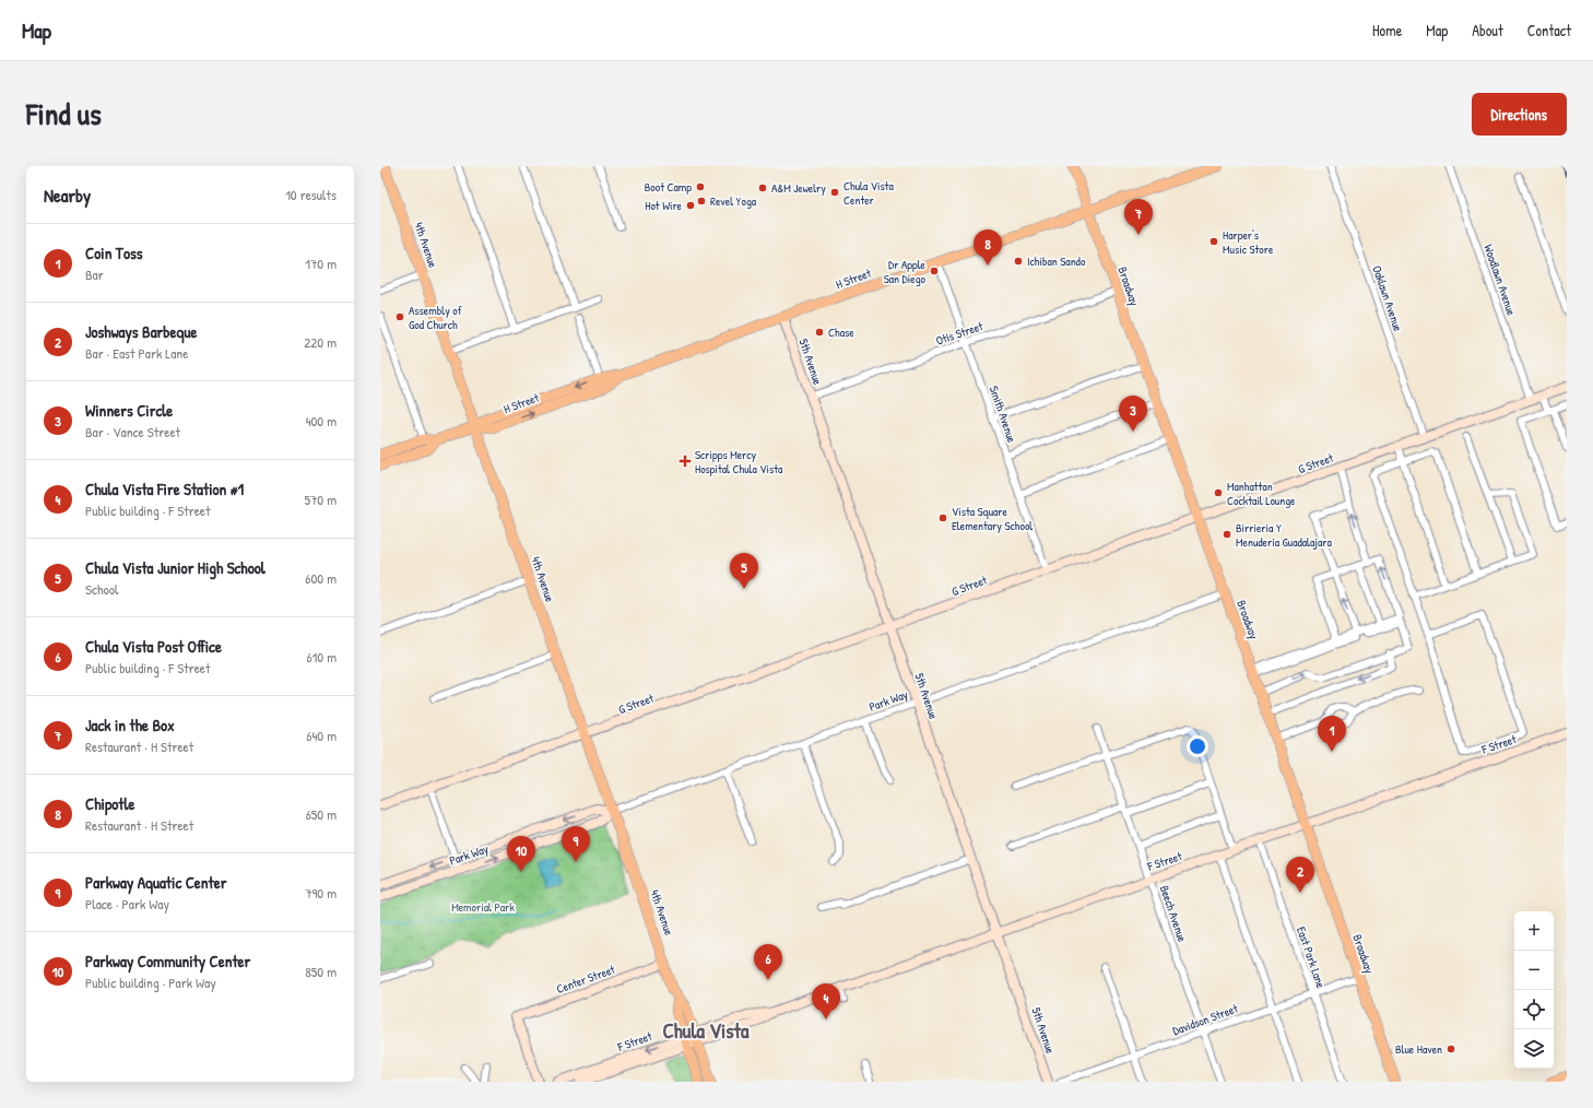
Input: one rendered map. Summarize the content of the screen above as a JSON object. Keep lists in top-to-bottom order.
{
  "streets": {
    "main road": ["4th Avenue", "H Street", "Broadway"],
    "street": [
      "Woodlawn Avenue",
      "Oaklawn Avenue",
      "Otis Street",
      "5th Avenue",
      "Smith Avenue",
      "G Street",
      "Park Way",
      "F Street",
      "Beech Avenue",
      "East Park Lane",
      "Center Street",
      "Davidson Street"
    ]
  },
  "crossings": [
    ["4th Avenue", "H Street"],
    ["4th Avenue", "G Street"],
    ["4th Avenue", "Park Way"],
    ["4th Avenue", "F Street"],
    ["4th Avenue", "Center Street"],
    ["H Street", "Broadway"],
    ["H Street", "5th Avenue"],
    ["H Street", "Smith Avenue"],
    ["Woodlawn Avenue", "G Street"],
    ["Broadway", "Otis Street"],
    ["Broadway", "G Street"],
    ["Broadway", "Park Way"],
    ["Broadway", "F Street"],
    ["Broadway", "Davidson Street"],
    ["Oaklawn Avenue", "G Street"],
    ["Otis Street", "5th Avenue"],
    ["Otis Street", "Smith Avenue"],
    ["5th Avenue", "G Street"],
    ["5th Avenue", "Park Way"],
    ["5th Avenue", "F Street"],
    ["Smith Avenue", "G Street"],
    ["F Street", "Beech Avenue"],
    ["F Street", "East Park Lane"],
    ["Beech Avenue", "Davidson Street"],
    ["East Park Lane", "Davidson Street"]
  ],
  "districts": ["Chula Vista"],
  "parks": ["Memorial Park"],
  "places": {
    "other": [
      "Boot Camp",
      "A&M Jewelry",
      "Chula Vista Center",
      "Revel Yoga",
      "Hot Wire",
      "Harper's Music Store",
      "Ichiban Sando",
      "Dr Apple San Diego",
      "Assembly of God Church",
      "Chase",
      "Manhattan Cocktail Lounge",
      "Vista Square Elementary School",
      "Birrieria Y Menuderia Guadalajara",
      "Blue Haven"
    ],
    "health": ["Scripps Mercy Hospital Chula Vista"]
  },
  "page": {
    "header": "Map",
    "nav": [
      "Home",
      "Map",
      "About",
      "Contact"
    ],
    "title": "Find us",
    "buttons": "Directions",
    "heading": ["Nearby", "10 results"],
    "pins": [
      "7",
      "8",
      "3",
      "5",
      "1",
      "9",
      "10",
      "2",
      "6",
      "4"
    ],
    "list": [
      {
        "mark": "1",
        "name": "Coin Toss",
        "note": "Bar",
        "value": "170 m"
      },
      {
        "mark": "2",
        "name": "Joshways Barbeque",
        "note": "Bar · East Park Lane",
        "value": "220 m"
      },
      {
        "mark": "3",
        "name": "Winners Circle",
        "note": "Bar · Vance Street",
        "value": "400 m"
      },
      {
        "mark": "4",
        "name": "Chula Vista Fire Station #1",
        "note": "Public building · F Street",
        "value": "570 m"
      },
      {
        "mark": "5",
        "name": "Chula Vista Junior High School",
        "note": "School",
        "value": "600 m"
      },
      {
        "mark": "6",
        "name": "Chula Vista Post Office",
        "note": "Public building · F Street",
        "value": "610 m"
      },
      {
        "mark": "7",
        "name": "Jack in the Box",
        "note": "Restaurant · H Street",
        "value": "640 m"
      },
      {
        "mark": "8",
        "name": "Chipotle",
        "note": "Restaurant · H Street",
        "value": "650 m"
      },
      {
        "mark": "9",
        "name": "Parkway Aquatic Center",
        "note": "Place · Park Way",
        "value": "790 m"
      },
      {
        "mark": "10",
        "name": "Parkway Community Center",
        "note": "Public building · Park Way",
        "value": "850 m"
      }
    ],
    "map_buttons": ["+", "−"]
  }
}
